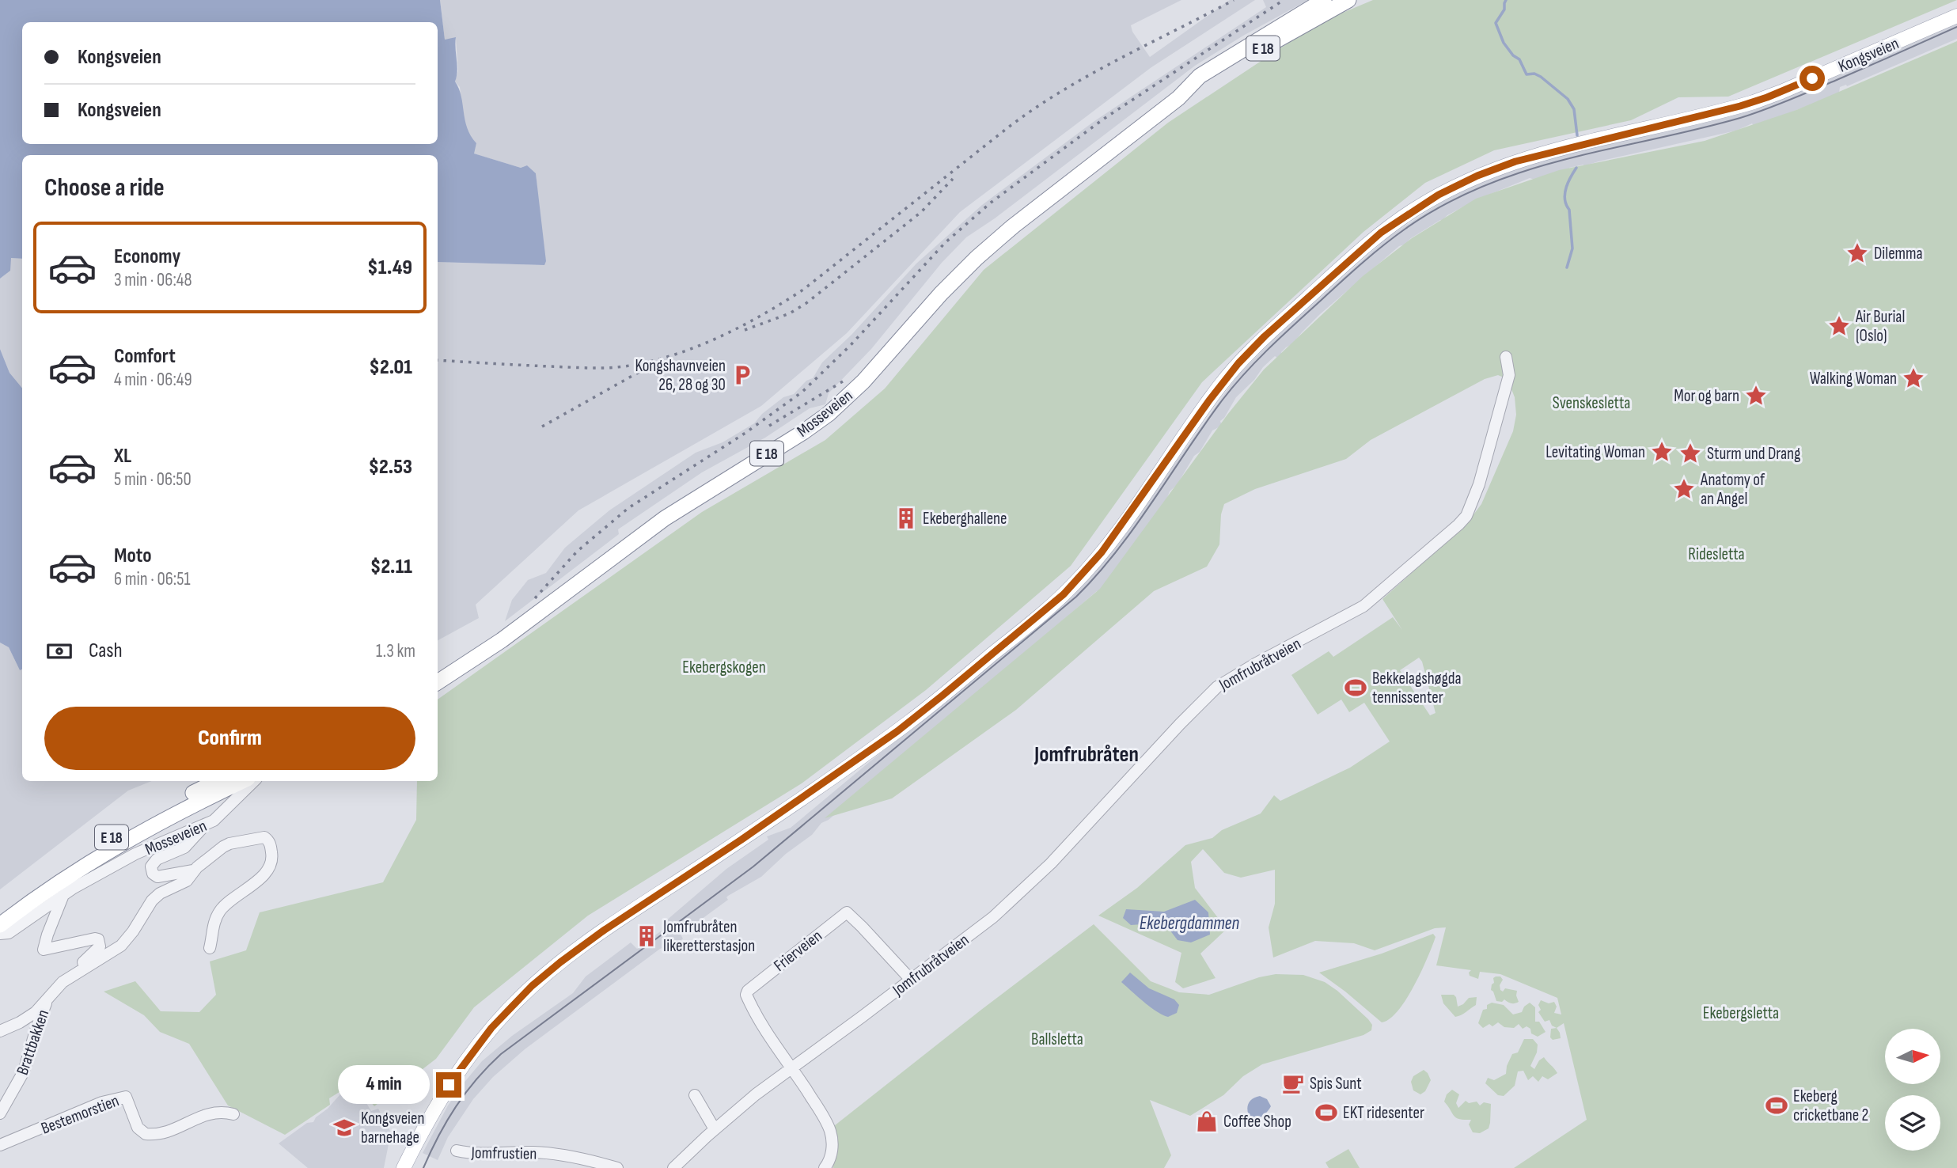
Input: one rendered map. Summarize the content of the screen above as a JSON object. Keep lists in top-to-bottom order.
{
  "streets": {
    "highway": ["E 18", "Mosseveien"],
    "main road": ["Kongsveien"],
    "street": [
      "Jomfrubråtveien",
      "Frierveien",
      "Brattbakken",
      "Bestemorstien",
      "Jomfrustien"
    ]
  },
  "crossings": [
    ["Jomfrubråtveien", "Frierveien"]
  ],
  "districts": ["Jomfrubråten"],
  "water": ["Ekebergdammen"],
  "parks": [
    "Svenskesletta",
    "Ridesletta",
    "Ekebergskogen",
    "Ekebergsletta",
    "Ballsletta"
  ],
  "places": {
    "place": [
      "Dilemma",
      "Air Burial (Oslo)",
      "Walking Woman",
      "Mor og barn",
      "Levitating Woman",
      "Sturm und Drang",
      "Anatomy of an Angel"
    ],
    "parking": ["Kongshavnveien 26, 28 og 30"],
    "building": ["Ekeberghallene", "Jomfrubråten likeretterstasjon"],
    "sports": ["Bekkelagshøgda tennissenter", "Ekeberg cricketbane 2", "EKT ridesenter"],
    "cafe": ["Spis Sunt"],
    "shop": ["Coffee Shop"],
    "school or university": ["Kongsveien barnehage"]
  },
  "north": "right",
  "page": {
    "banner": ["Kongsveien", "Kongsveien"],
    "heading": "Choose a ride",
    "list": [
      {
        "name": "Economy",
        "note": "3 min · 06:48",
        "value": "$1.49"
      },
      {
        "name": "Comfort",
        "note": "4 min · 06:49",
        "value": "$2.01"
      },
      {
        "name": "XL",
        "note": "5 min · 06:50",
        "value": "$2.53"
      },
      {
        "name": "Moto",
        "note": "6 min · 06:51",
        "value": "$2.11"
      }
    ],
    "pay": ["Cash", "1.3 km"],
    "buttons": "Confirm",
    "bubble": "4 min"
  }
}
